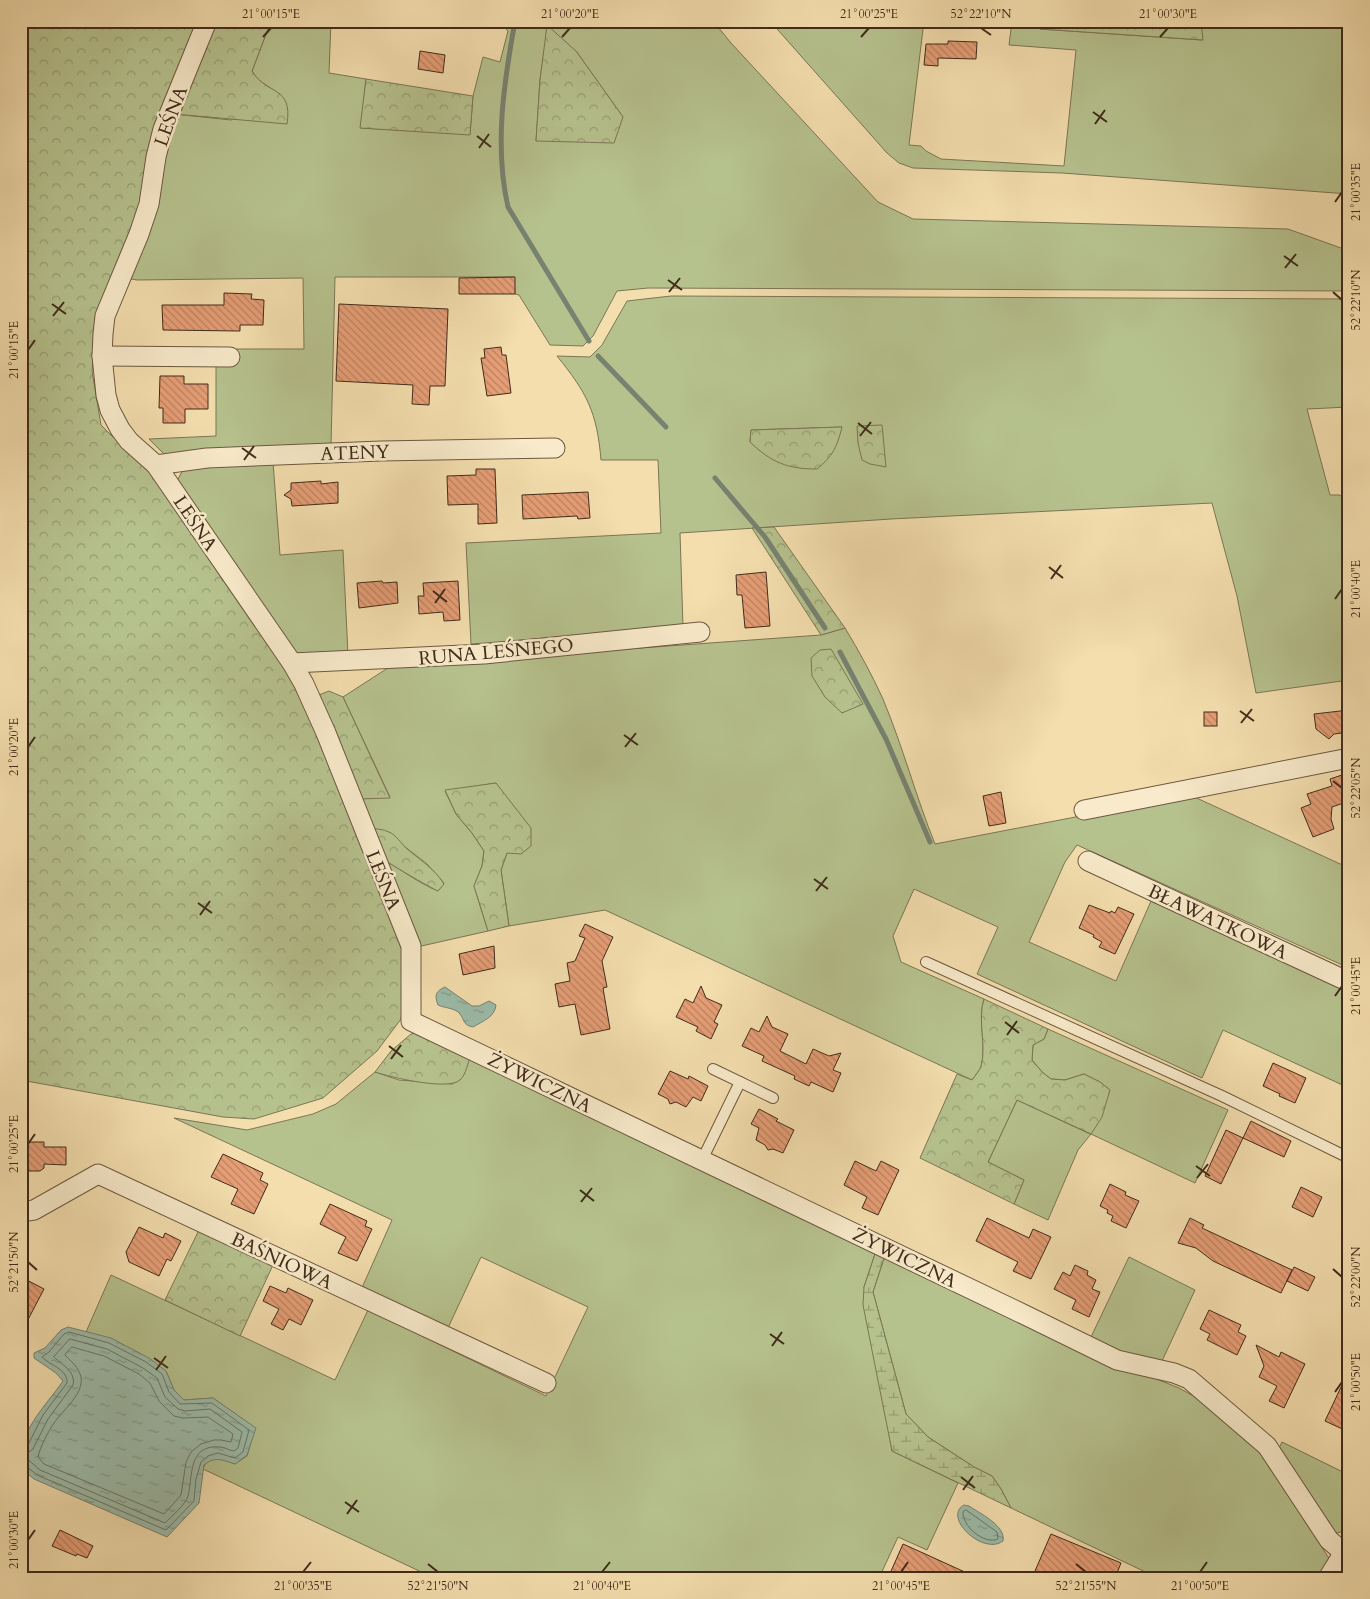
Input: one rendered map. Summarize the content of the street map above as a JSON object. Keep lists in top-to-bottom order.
{
  "streets": {
    "street": [
      "LEŚNA",
      "ATENY",
      "RUNA LEŚNEGO",
      "BŁAWATKOWA",
      "ŻYWICZNA",
      "BAŚNIOWA"
    ]
  },
  "crossings": [
    ["LEŚNA", "ATENY"],
    ["LEŚNA", "RUNA LEŚNEGO"],
    ["LEŚNA", "ŻYWICZNA"]
  ],
  "coordinates": [
    "21°00'15\"E",
    "21°00'20\"E",
    "21°00'25\"E",
    "52°22'10\"N",
    "21°00'30\"E",
    "21°00'35\"E",
    "21°00'40\"E",
    "52°22'05\"N",
    "21°00'45\"E",
    "52°21'50\"N",
    "52°22'00\"N",
    "21°00'50\"E",
    "52°21'55\"N"
  ]
}
